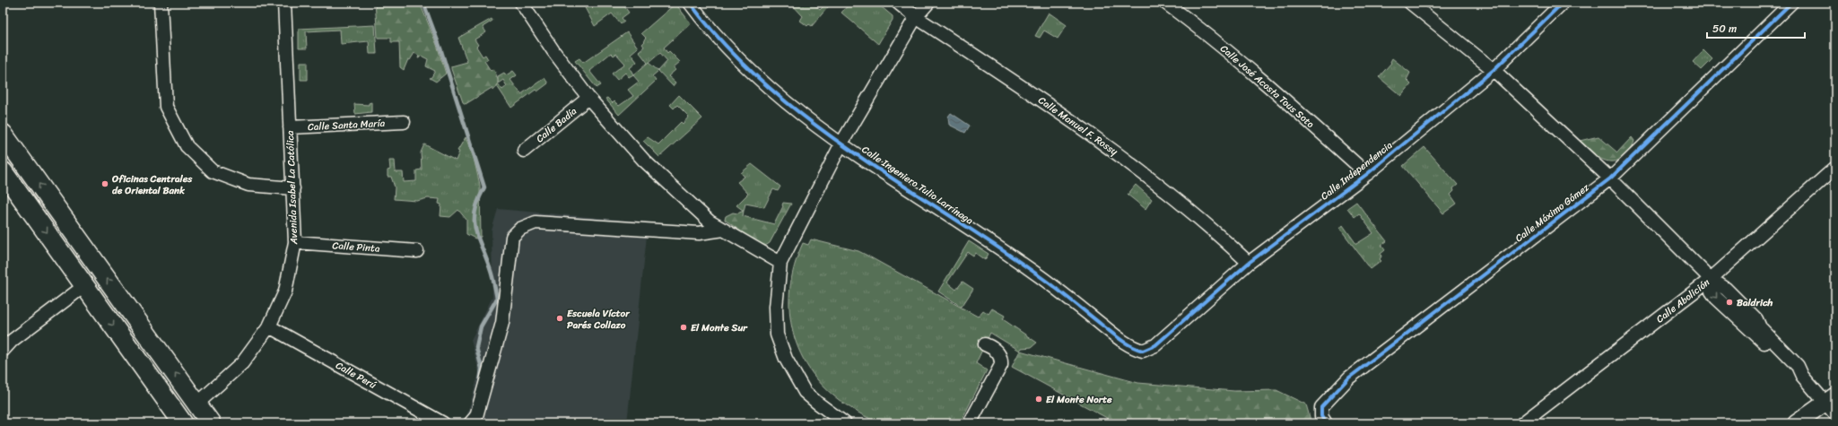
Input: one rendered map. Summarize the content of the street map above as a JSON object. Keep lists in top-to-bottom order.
{
  "streets": {
    "street": [
      "Calle José Acosta Tous Soto",
      "Calle Santa María",
      "Calle Badía",
      "Calle Manuel F. Rossy",
      "Calle Independencia",
      "Calle Ingeniero Tulio Larrínaga",
      "Avenida Isabel La Católica",
      "Calle Máximo Gómez",
      "Calle Pinta",
      "Calle Abolición",
      "Calle Perú"
    ]
  },
  "crossings": [
    ["Calle José Acosta Tous Soto", "Calle Independencia"],
    ["Calle Santa María", "Avenida Isabel La Católica"],
    ["Calle Manuel F. Rossy", "Calle Independencia"],
    ["Calle Independencia", "Calle Ingeniero Tulio Larrínaga"],
    ["Avenida Isabel La Católica", "Calle Pinta"],
    ["Avenida Isabel La Católica", "Calle Perú"]
  ],
  "places": [
    "Oficinas Centrales de Oriental Bank",
    "Baldrich",
    "Escuela Víctor Parés Collazo",
    "El Monte Sur",
    "El Monte Norte"
  ],
  "scale_bar": "50 m"
}
